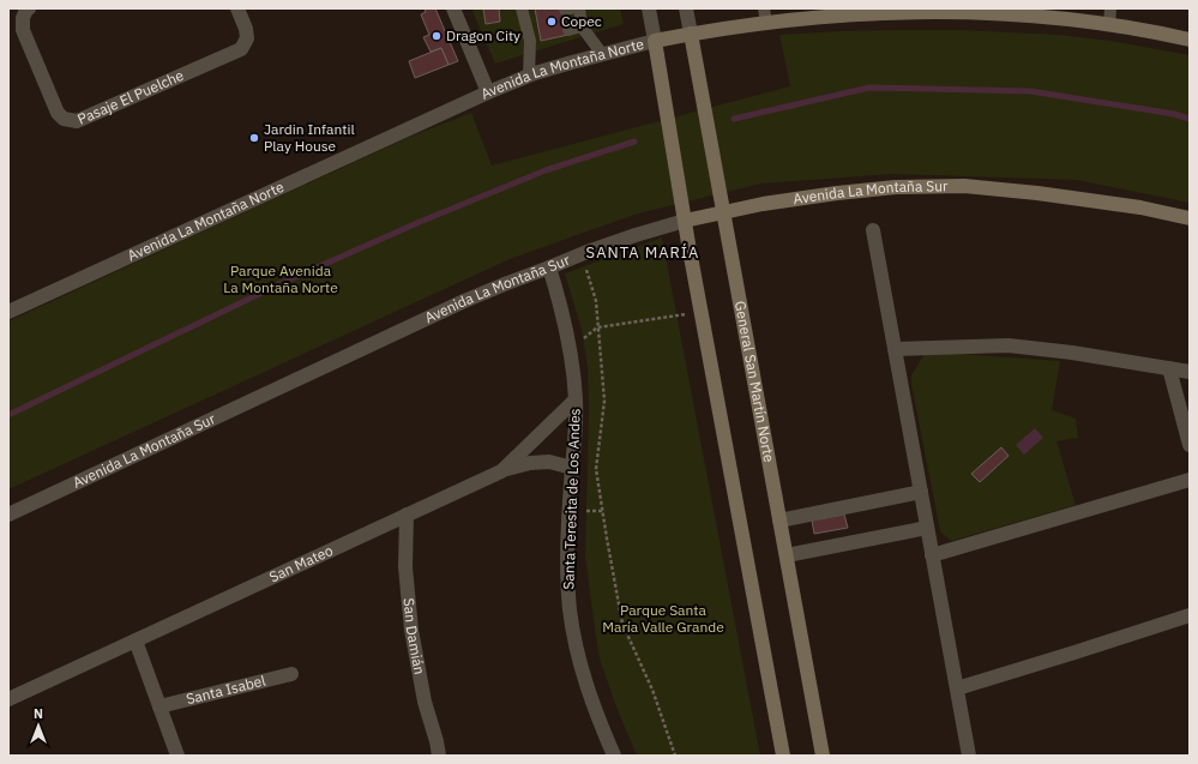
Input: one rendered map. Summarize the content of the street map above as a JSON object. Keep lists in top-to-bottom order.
{
  "streets": {
    "main road": ["Avenida La Montaña Norte", "Avenida La Montaña Sur", "General San Martín Norte"],
    "street": [
      "Pasaje El Puelche",
      "Santa Teresita de Los Andes",
      "San Mateo",
      "San Damián",
      "Santa Isabel"
    ]
  },
  "crossings": [
    ["Avenida La Montaña Norte", "General San Martín Norte"],
    ["Avenida La Montaña Sur", "General San Martín Norte"],
    ["Avenida La Montaña Sur", "Santa Teresita de Los Andes"],
    ["Santa Teresita de Los Andes", "San Mateo"],
    ["San Mateo", "San Damián"]
  ],
  "districts": ["SANTA MARÍA"],
  "parks": ["Parque Avenida La Montaña Norte", "Parque Santa María Valle Grande"],
  "places": ["Copec", "Dragon City", "Jardin Infantil Play House"],
  "north": "top"
}
